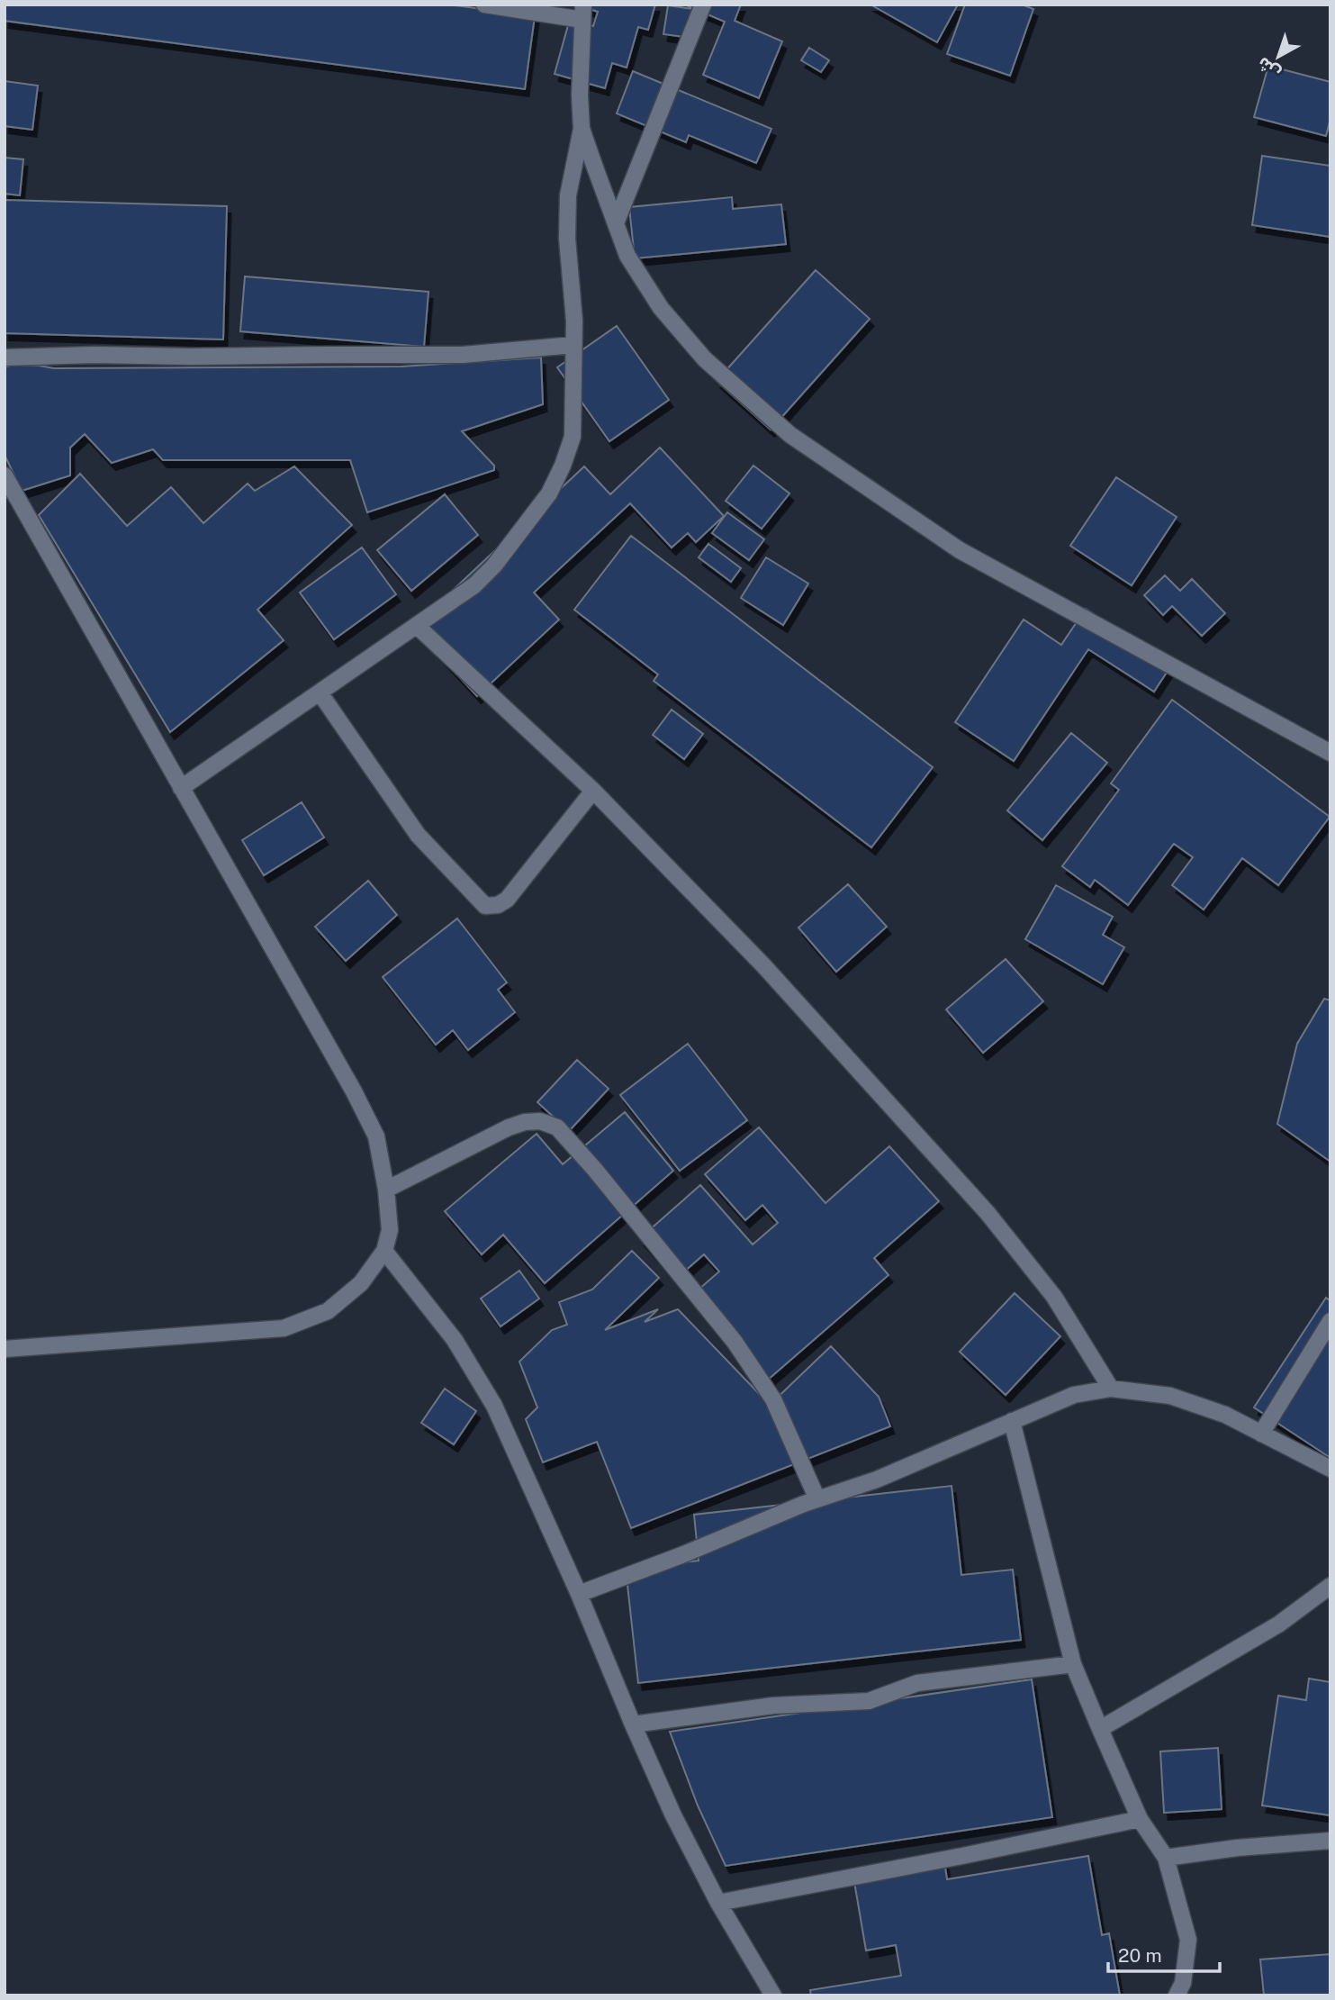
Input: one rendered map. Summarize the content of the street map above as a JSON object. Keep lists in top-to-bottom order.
{
  "scale_bar": "20 m",
  "north": "bottom left"
}
